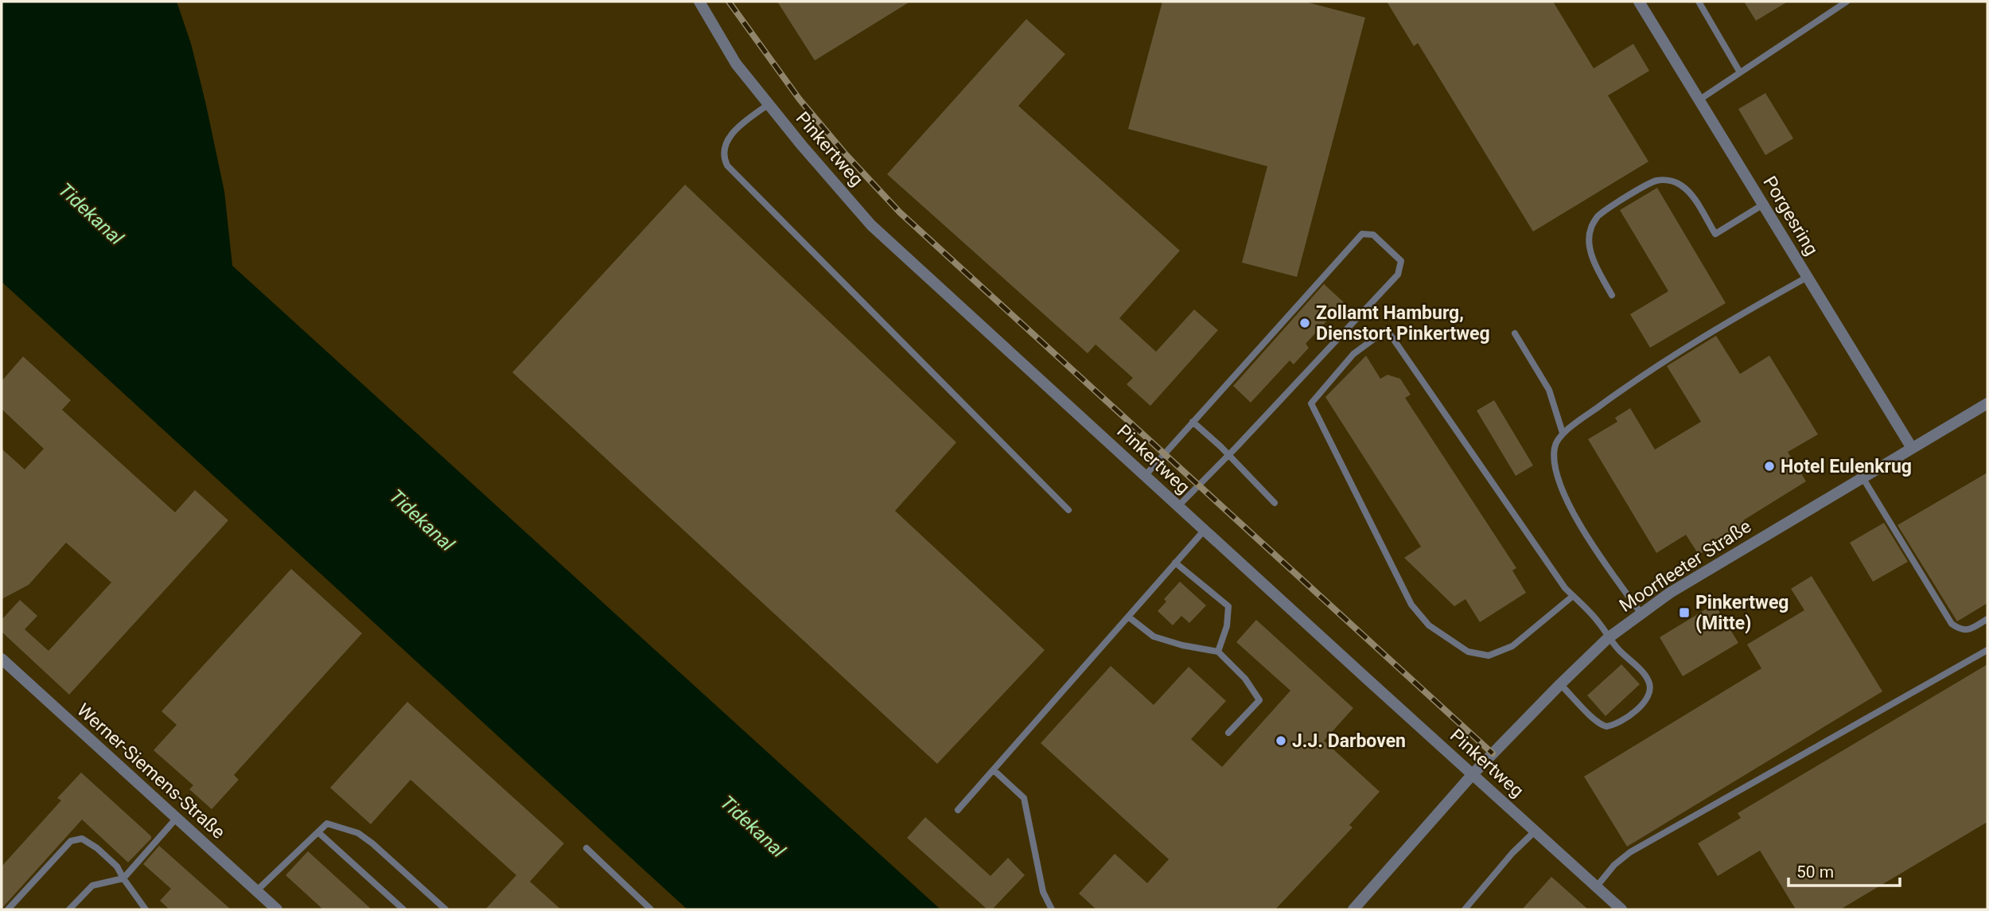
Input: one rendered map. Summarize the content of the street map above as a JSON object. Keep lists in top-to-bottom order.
{
  "streets": {
    "street": [
      "Pinkertweg",
      "Porgesring",
      "Moorfleeter Straße",
      "Werner-Siemens-Straße"
    ]
  },
  "crossings": [
    ["Pinkertweg", "Moorfleeter Straße"],
    ["Porgesring", "Moorfleeter Straße"]
  ],
  "water": ["Tidekanal"],
  "places": {
    "other": ["Zollamt Hamburg, Dienstort Pinkertweg", "Hotel Eulenkrug", "J.J. Darboven"],
    "transit": ["Pinkertweg (Mitte)"]
  },
  "scale_bar": "50 m"
}
